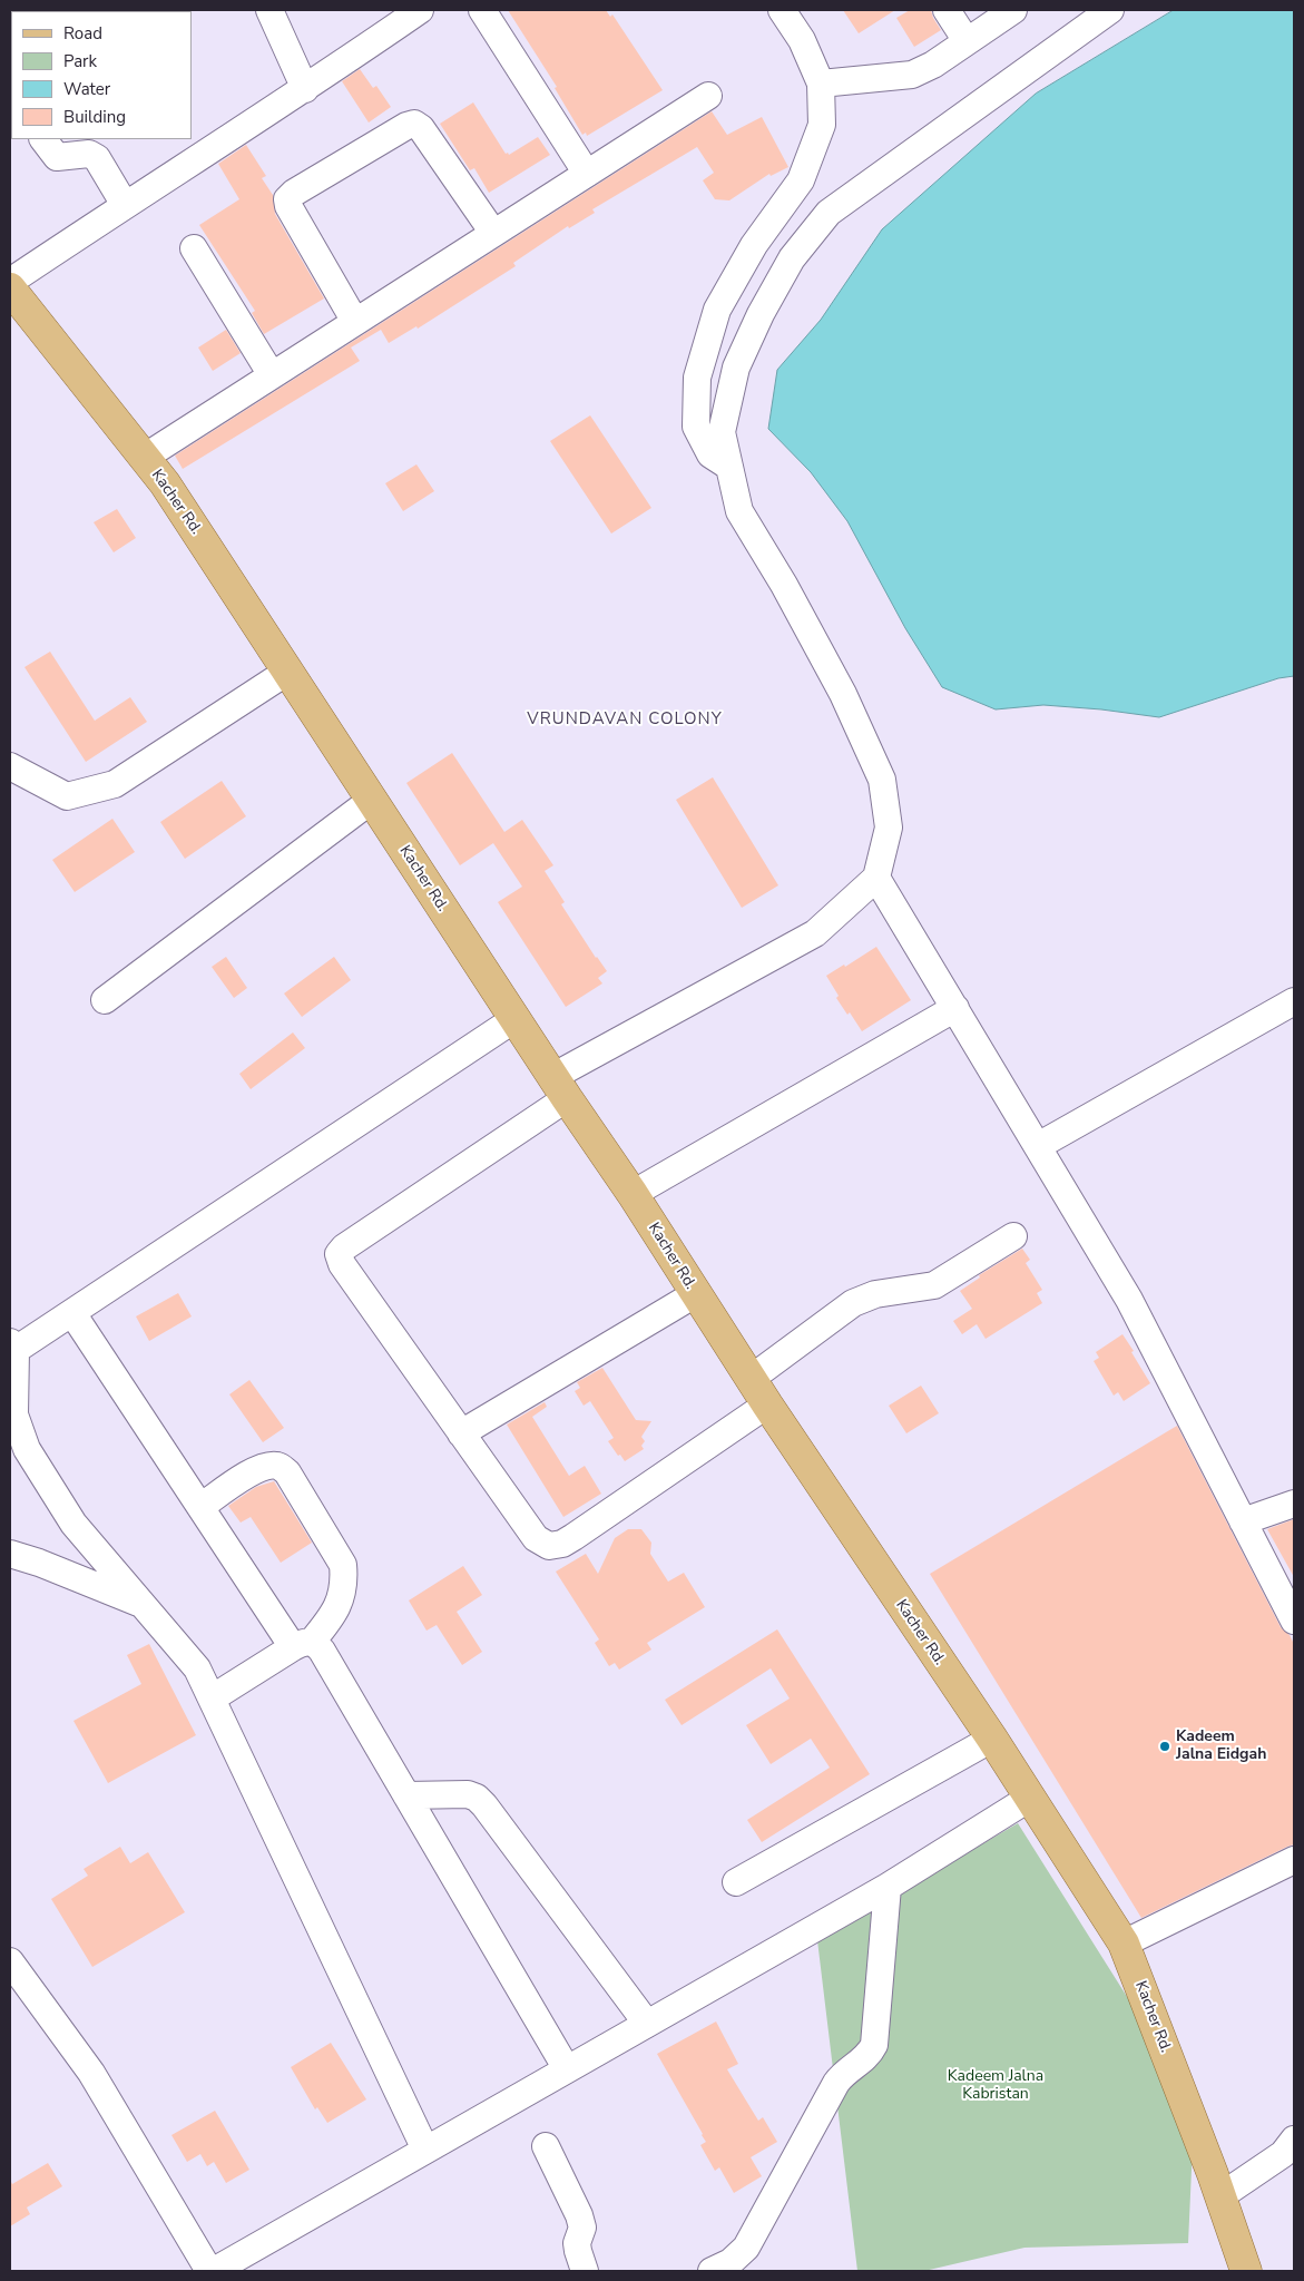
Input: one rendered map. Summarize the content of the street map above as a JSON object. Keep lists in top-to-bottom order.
{
  "streets": {
    "main road": ["Kacher Rd."]
  },
  "districts": ["VRUNDAVAN COLONY"],
  "parks": ["Kadeem Jalna Kabristan"],
  "places": ["Kadeem Jalna Eidgah"],
  "legend": [
    "Road",
    "Park",
    "Water",
    "Building"
  ]
}
